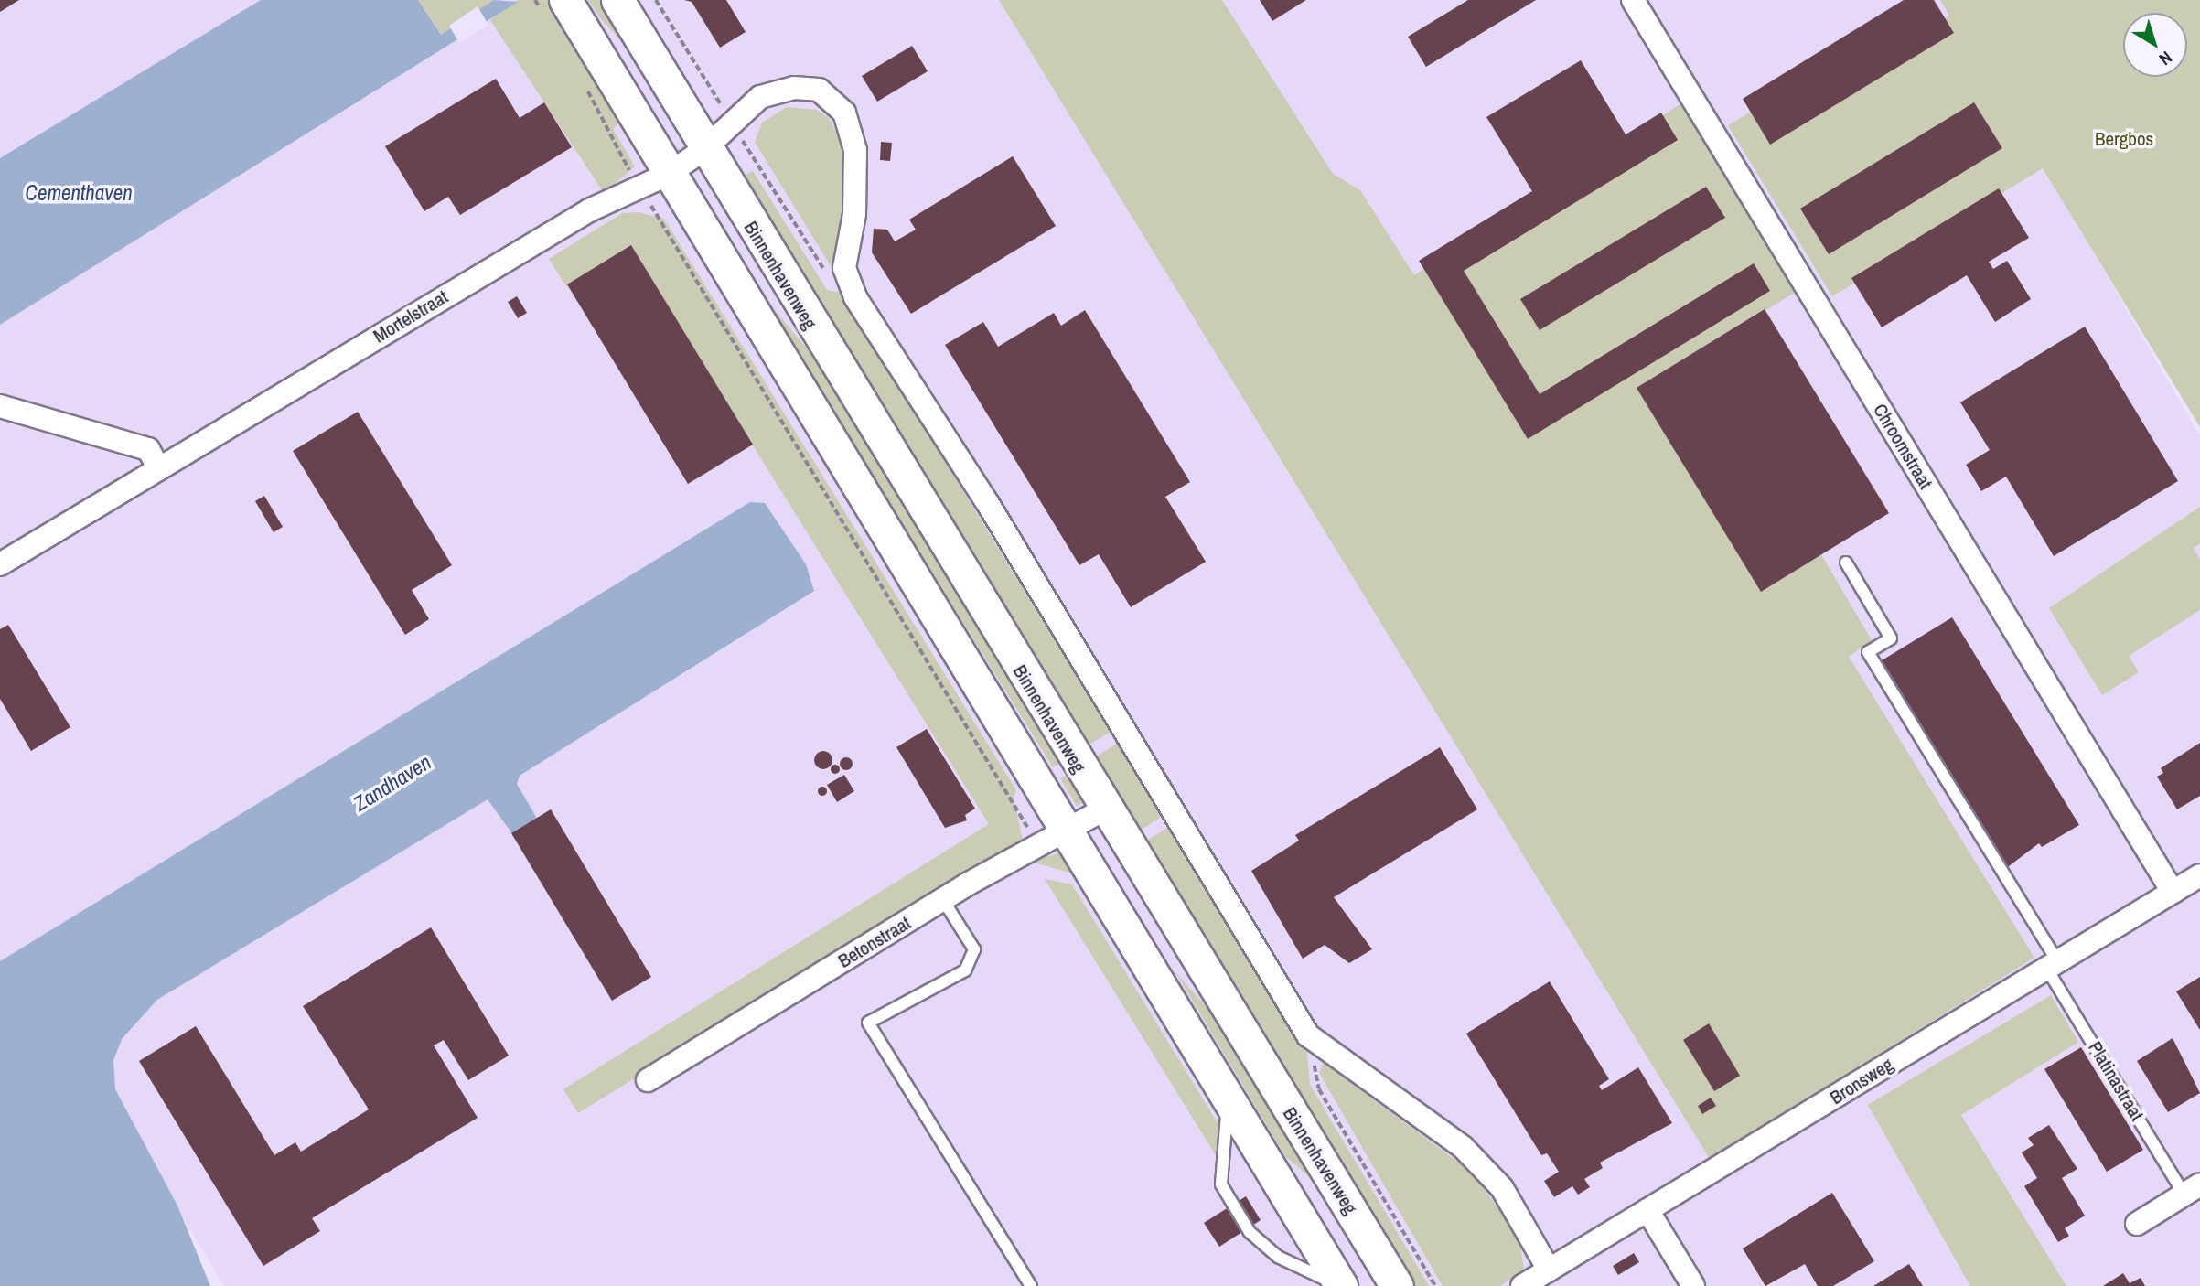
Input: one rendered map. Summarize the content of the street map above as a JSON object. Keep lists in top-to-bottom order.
{
  "streets": {
    "main road": ["Binnenhavenweg"],
    "street": [
      "Mortelstraat",
      "Chroomstraat",
      "Betonstraat",
      "Bronsweg",
      "Platinastraat"
    ]
  },
  "crossings": [
    ["Binnenhavenweg", "Mortelstraat"],
    ["Binnenhavenweg", "Betonstraat"],
    ["Chroomstraat", "Bronsweg"],
    ["Bronsweg", "Platinastraat"]
  ],
  "water": ["Cementhaven", "Zandhaven"],
  "parks": ["Bergbos"],
  "north": "bottom right"
}
